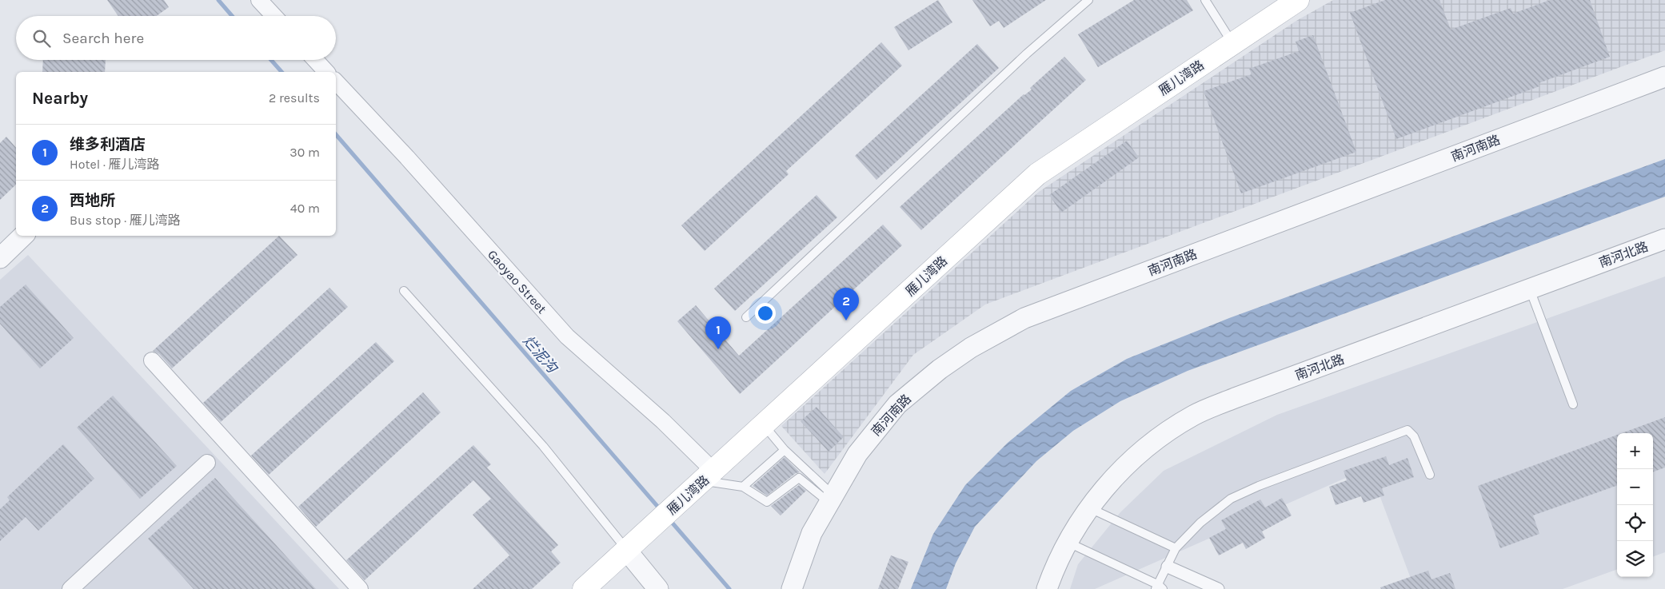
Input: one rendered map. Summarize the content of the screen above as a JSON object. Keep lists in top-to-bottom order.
{
  "streets": {
    "main road": ["雁儿湾路"],
    "street": ["南河南路", "南河北路", "Gaoyao Street"]
  },
  "crossings": [
    ["雁儿湾路", "Gaoyao Street"]
  ],
  "water": ["烂泥沟"],
  "page": {
    "search": "Search here",
    "heading": ["Nearby", "2 results"],
    "list": [
      {
        "mark": "1",
        "name": "维多利酒店",
        "note": "Hotel · 雁儿湾路",
        "value": "30 m"
      },
      {
        "mark": "2",
        "name": "西地所",
        "note": "Bus stop · 雁儿湾路",
        "value": "40 m"
      }
    ],
    "pins": ["2", "1"],
    "map_buttons": ["+", "−"]
  }
}
